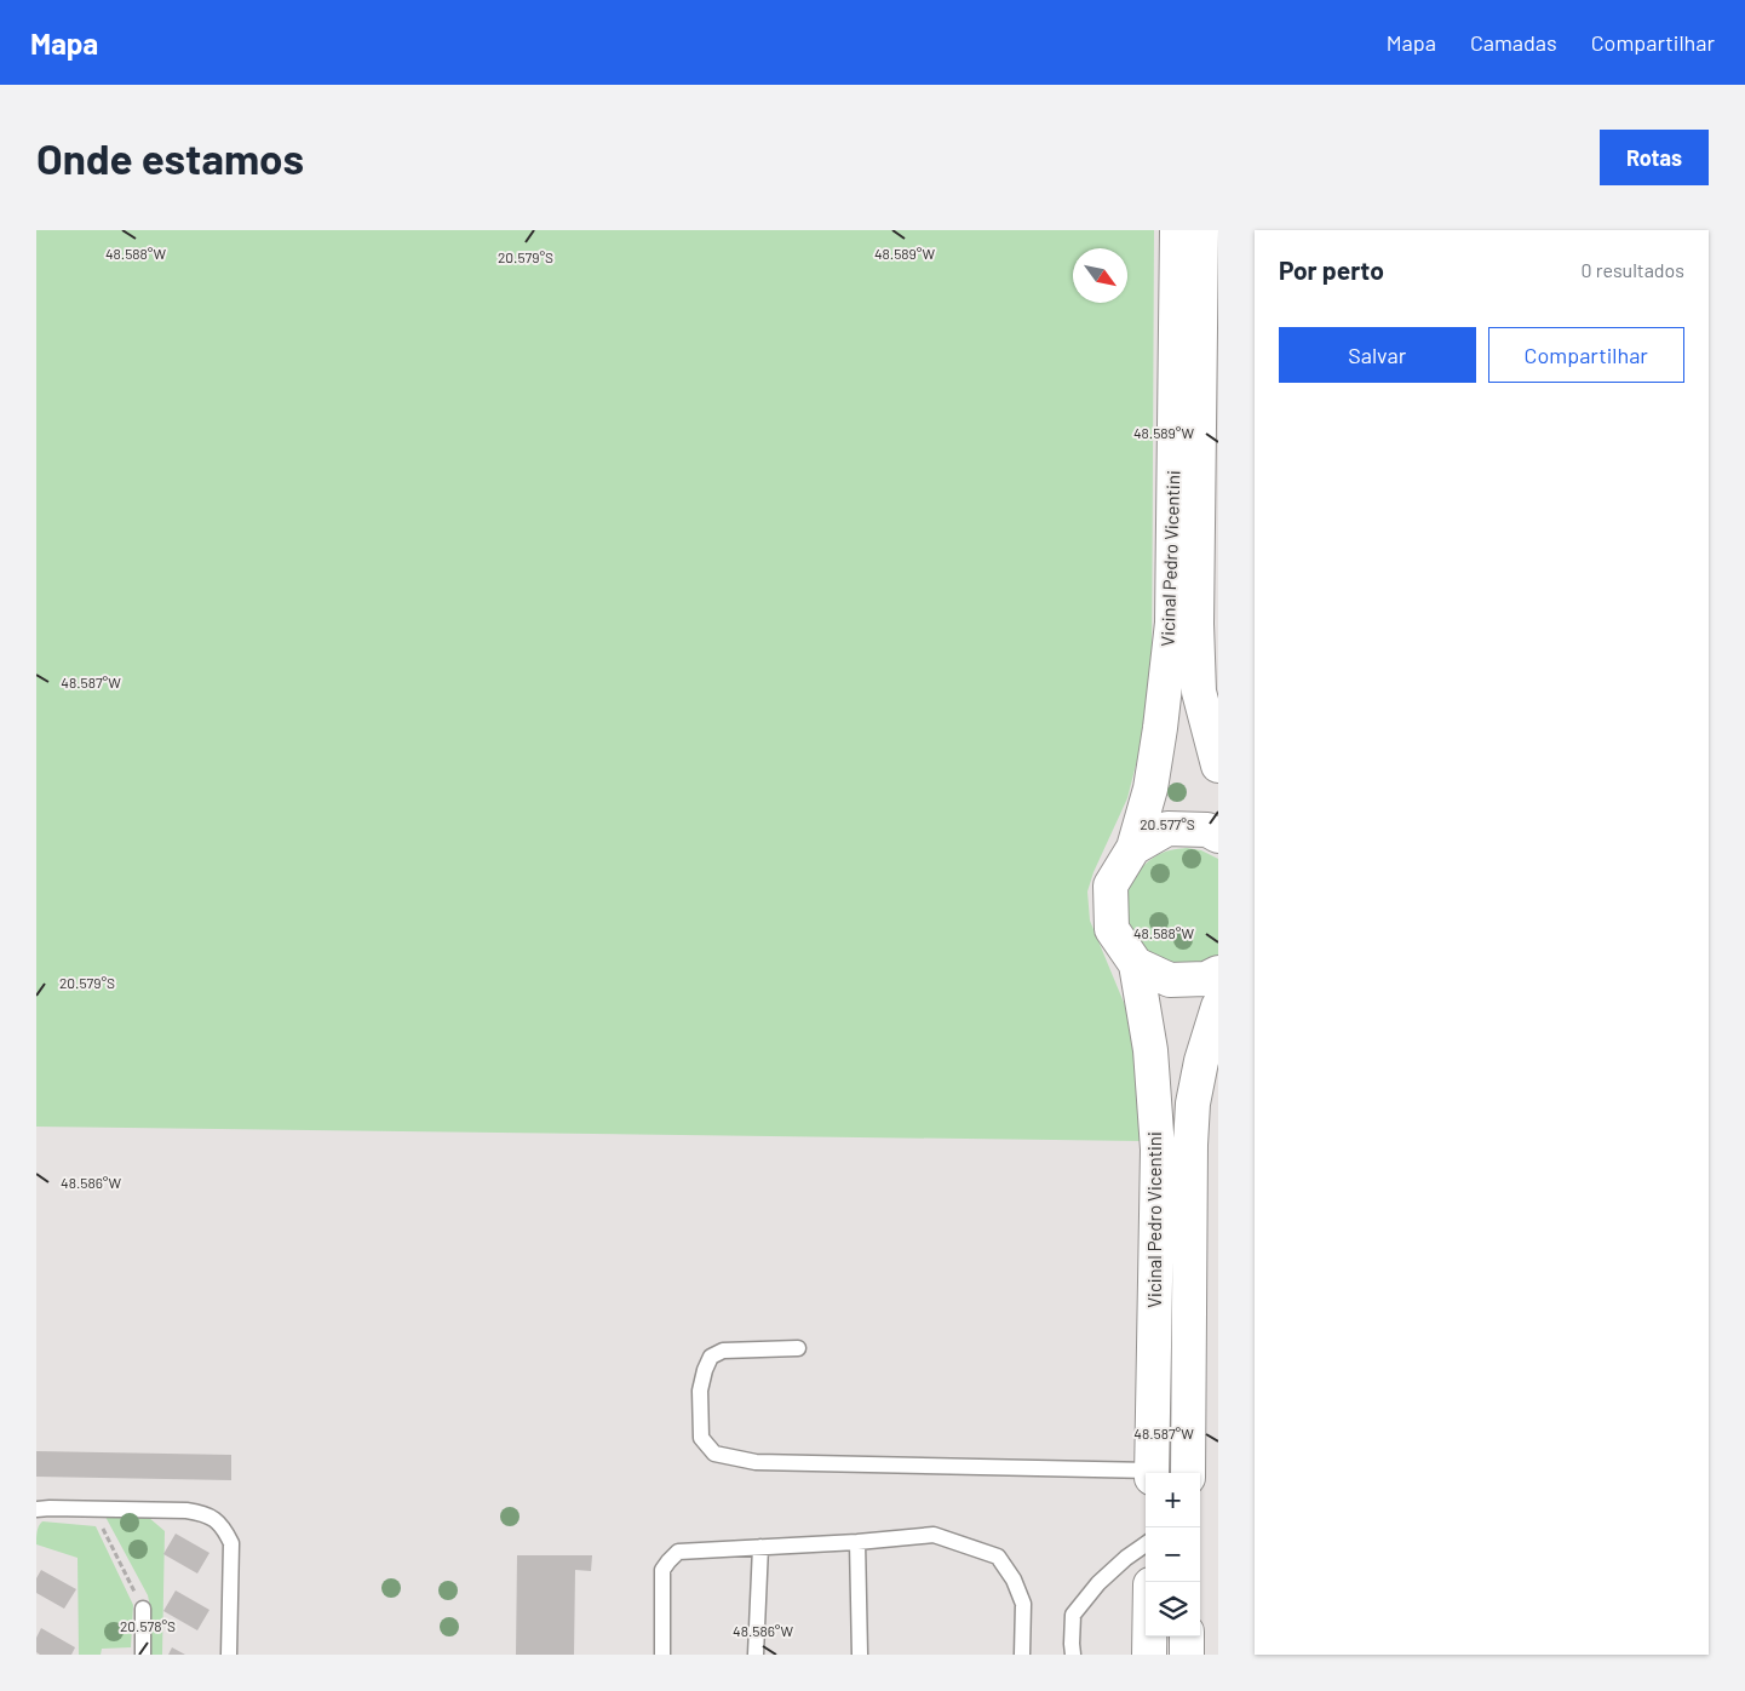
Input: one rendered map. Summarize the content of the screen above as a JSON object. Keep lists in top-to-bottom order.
{
  "streets": {
    "main road": ["Vicinal Pedro Vicentini"]
  },
  "north": "bottom right",
  "page": {
    "header": "Mapa",
    "nav": ["Mapa", "Camadas", "Compartilhar"],
    "buttons": [
      "Rotas",
      ["Salvar", "Compartilhar"]
    ],
    "title": "Onde estamos",
    "heading": ["Por perto", "0 resultados"],
    "map_buttons": ["+", "−"]
  },
  "coordinates": [
    "48.589°W",
    "48.588°W",
    "20.579°S",
    "48.587°W",
    "20.577°S",
    "48.586°W",
    "20.578°S"
  ]
}
